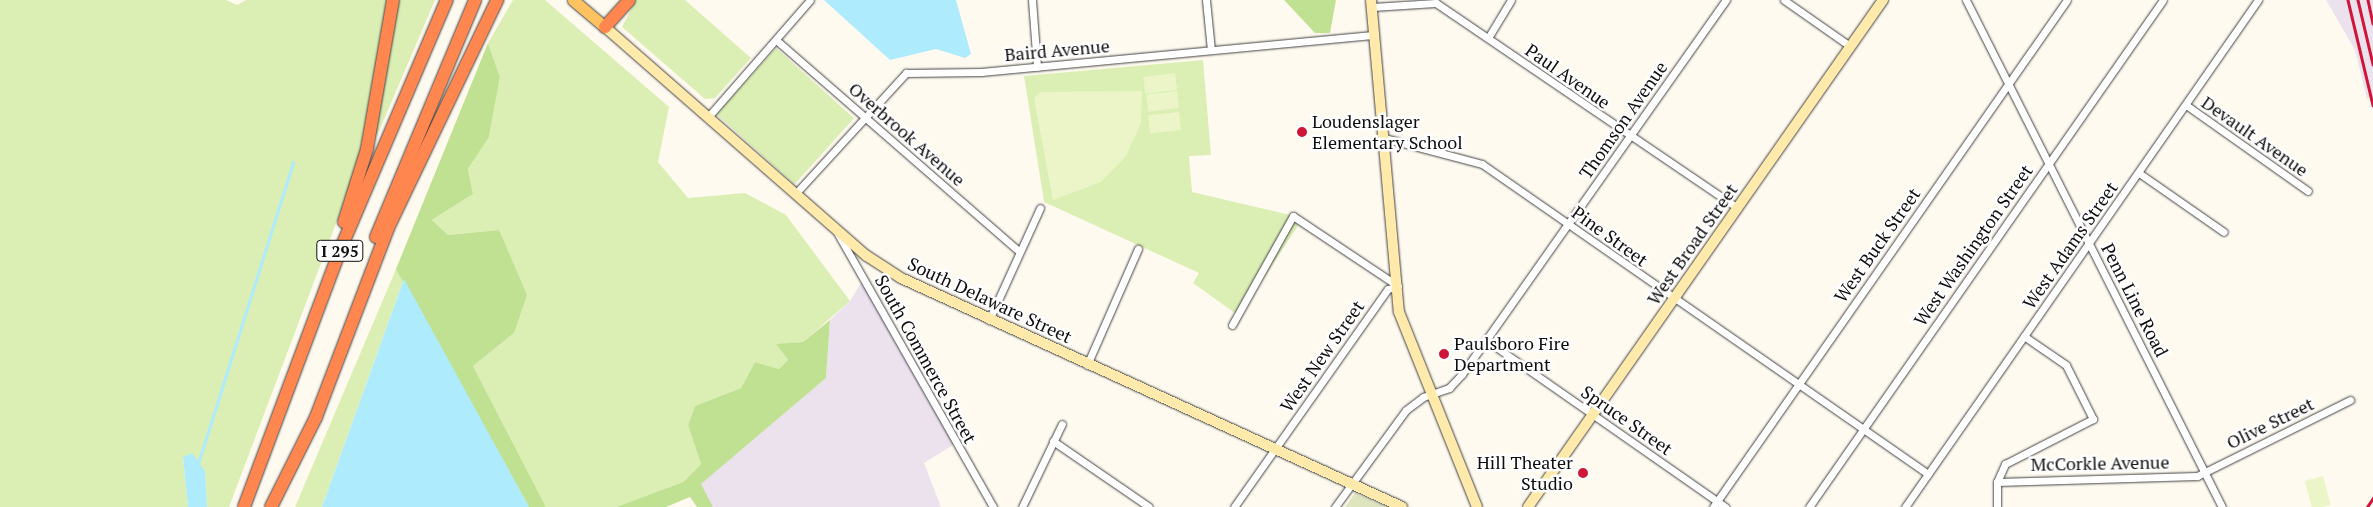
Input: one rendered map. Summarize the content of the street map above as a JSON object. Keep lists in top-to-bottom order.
{
  "streets": {
    "highway": ["I 295"],
    "main road": ["West Broad Street", "South Delaware Street"],
    "street": [
      "Baird Avenue",
      "Paul Avenue",
      "Thomson Avenue",
      "Overbrook Avenue",
      "Devault Avenue",
      "Pine Street",
      "West Buck Street",
      "West Washington Street",
      "West Adams Street",
      "Penn Line Road",
      "West New Street",
      "South Commerce Street",
      "Spruce Street",
      "Olive Street",
      "McCorkle Avenue"
    ]
  },
  "crossings": [
    ["Baird Avenue", "Overbrook Avenue"],
    ["Baird Avenue", "South Delaware Street"],
    ["Paul Avenue", "Thomson Avenue"],
    ["Paul Avenue", "West Broad Street"],
    ["Thomson Avenue", "Pine Street"],
    ["Thomson Avenue", "South Delaware Street"],
    ["Thomson Avenue", "Spruce Street"],
    ["Devault Avenue", "West Adams Street"],
    ["Pine Street", "West Broad Street"],
    ["Pine Street", "West Buck Street"],
    ["Pine Street", "West Washington Street"],
    ["Pine Street", "West Adams Street"],
    ["West Broad Street", "Spruce Street"],
    ["West Buck Street", "Penn Line Road"],
    ["West Buck Street", "Spruce Street"],
    ["West Washington Street", "Penn Line Road"],
    ["West Adams Street", "Penn Line Road"],
    ["South Delaware Street", "West New Street"],
    ["South Delaware Street", "South Commerce Street"],
    ["Penn Line Road", "Olive Street"],
    ["Penn Line Road", "McCorkle Avenue"],
    ["Olive Street", "McCorkle Avenue"]
  ],
  "places": ["Loudenslager Elementary School", "Paulsboro Fire Department", "Hill Theater Studio"]
}
